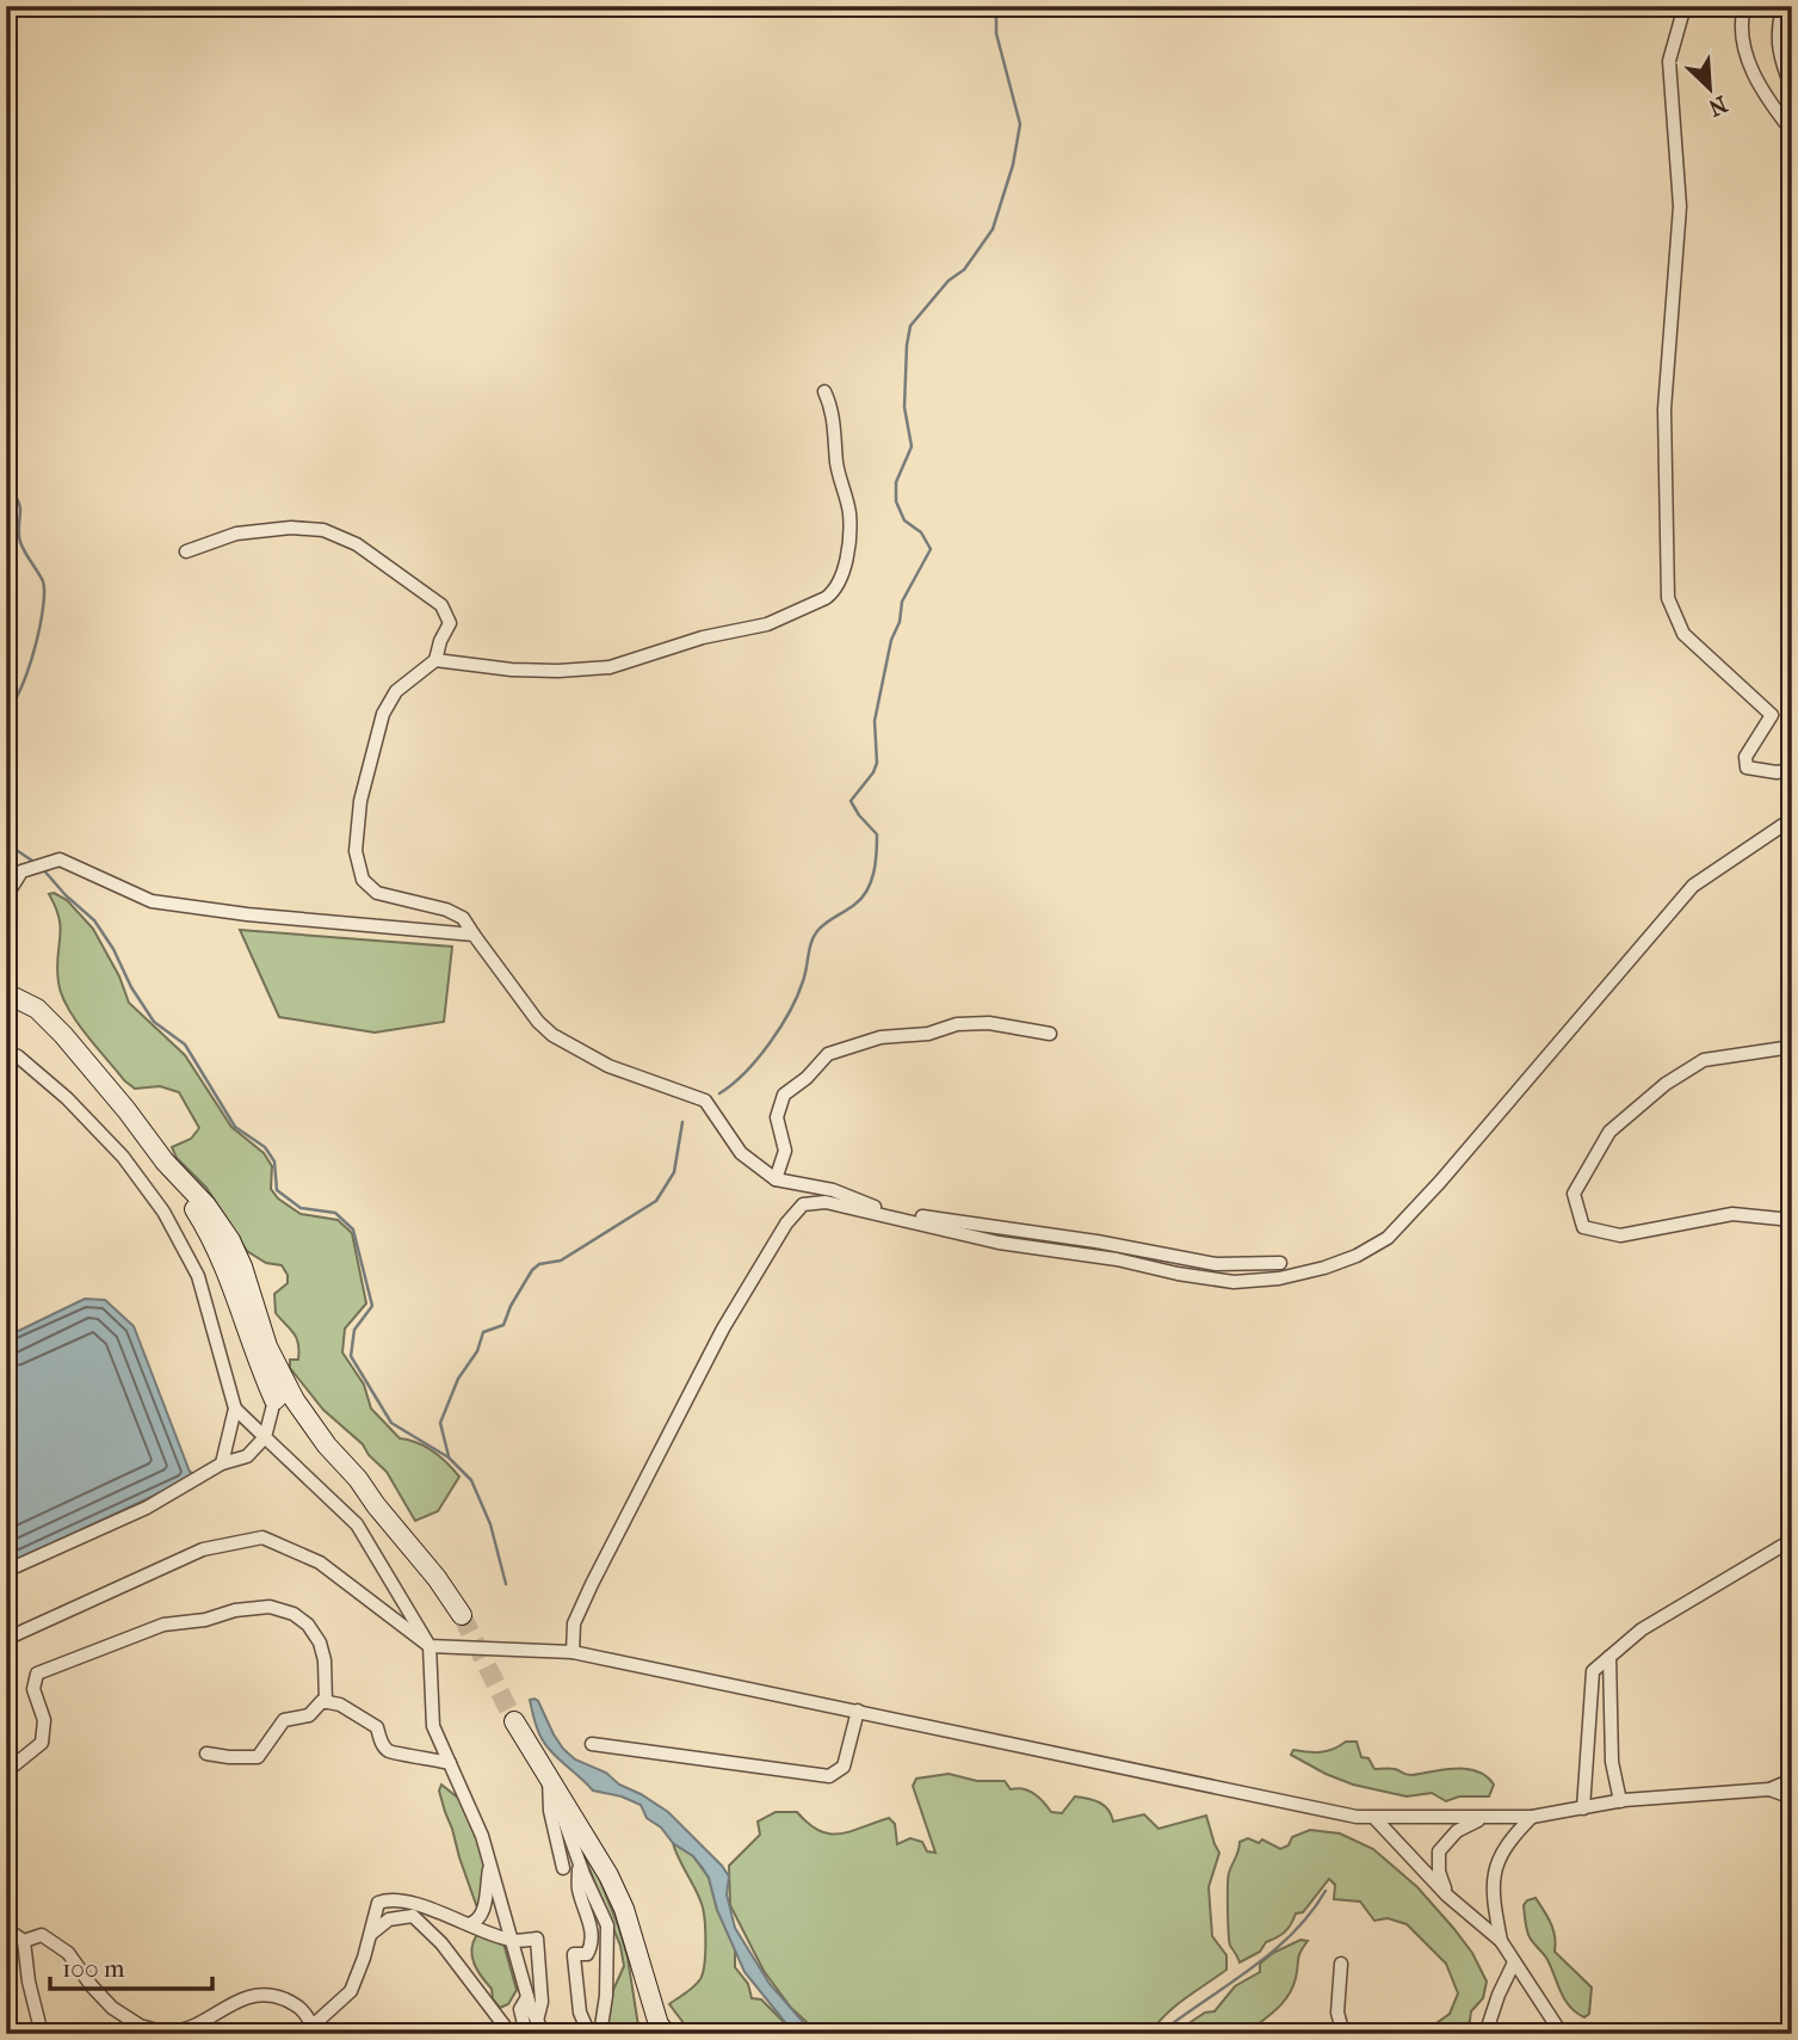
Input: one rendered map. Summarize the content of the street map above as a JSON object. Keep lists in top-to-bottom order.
{
  "scale_bar": "100 m",
  "north": "bottom right"
}
